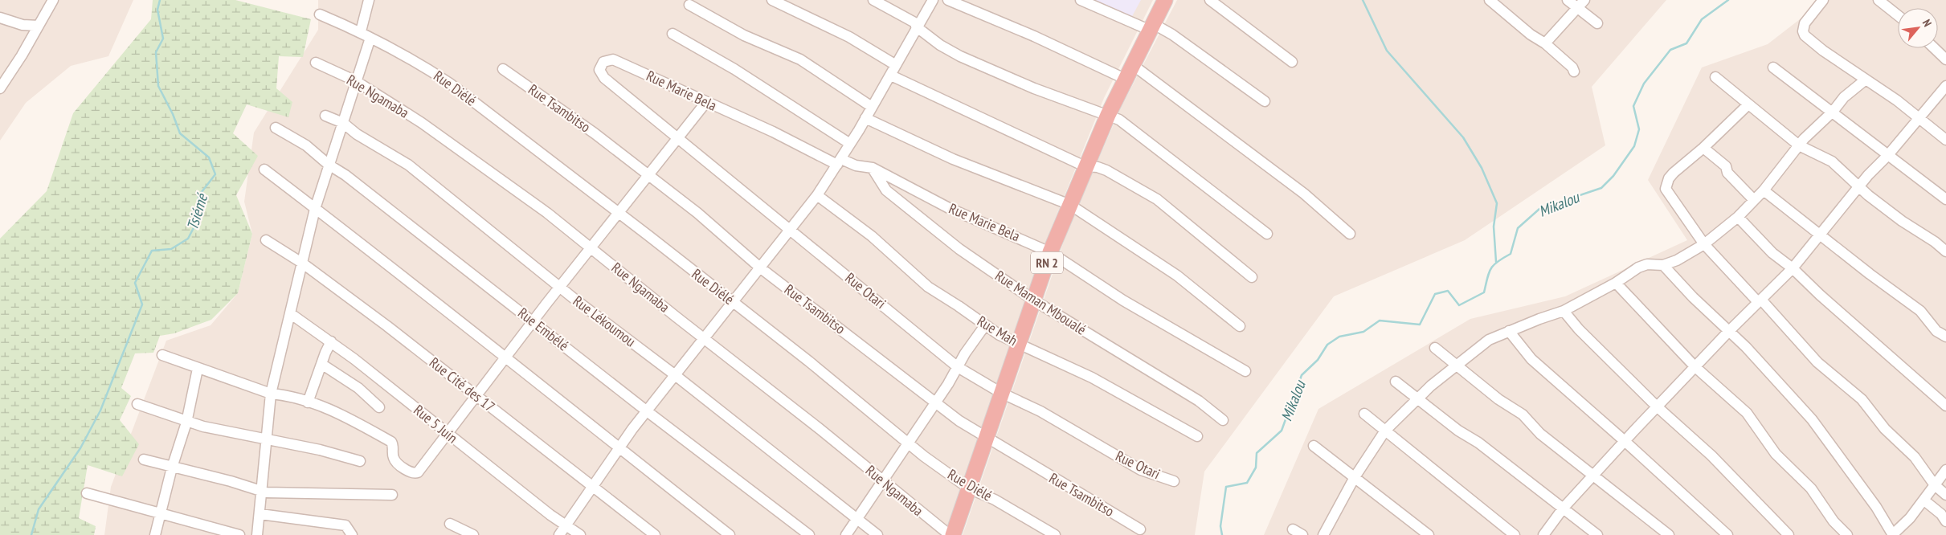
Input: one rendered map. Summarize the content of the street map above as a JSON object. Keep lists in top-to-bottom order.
{
  "streets": {
    "highway": ["RN 2"],
    "street": [
      "Rue Diélé",
      "Rue Marie Bela",
      "Rue Ngamaba",
      "Rue Tsambitso",
      "Rue Otari",
      "Rue Maman Mboualé",
      "Rue Lékoumou",
      "Rue Embélé",
      "Rue Mah",
      "Rue Cité des 17",
      "Rue 5 Juin"
    ]
  },
  "crossings": [
    ["Rue Diélé", "RN 2"],
    ["Rue Marie Bela", "RN 2"],
    ["Rue Marie Bela", "Rue Otari"],
    ["Rue Marie Bela", "Rue Maman Mboualé"],
    ["Rue Ngamaba", "RN 2"],
    ["Rue Tsambitso", "RN 2"],
    ["RN 2", "Rue Otari"],
    ["RN 2", "Rue Maman Mboualé"],
    ["RN 2", "Rue Mah"]
  ],
  "water": ["Mikalou", "Tsiémé"],
  "north": "top right"
}
